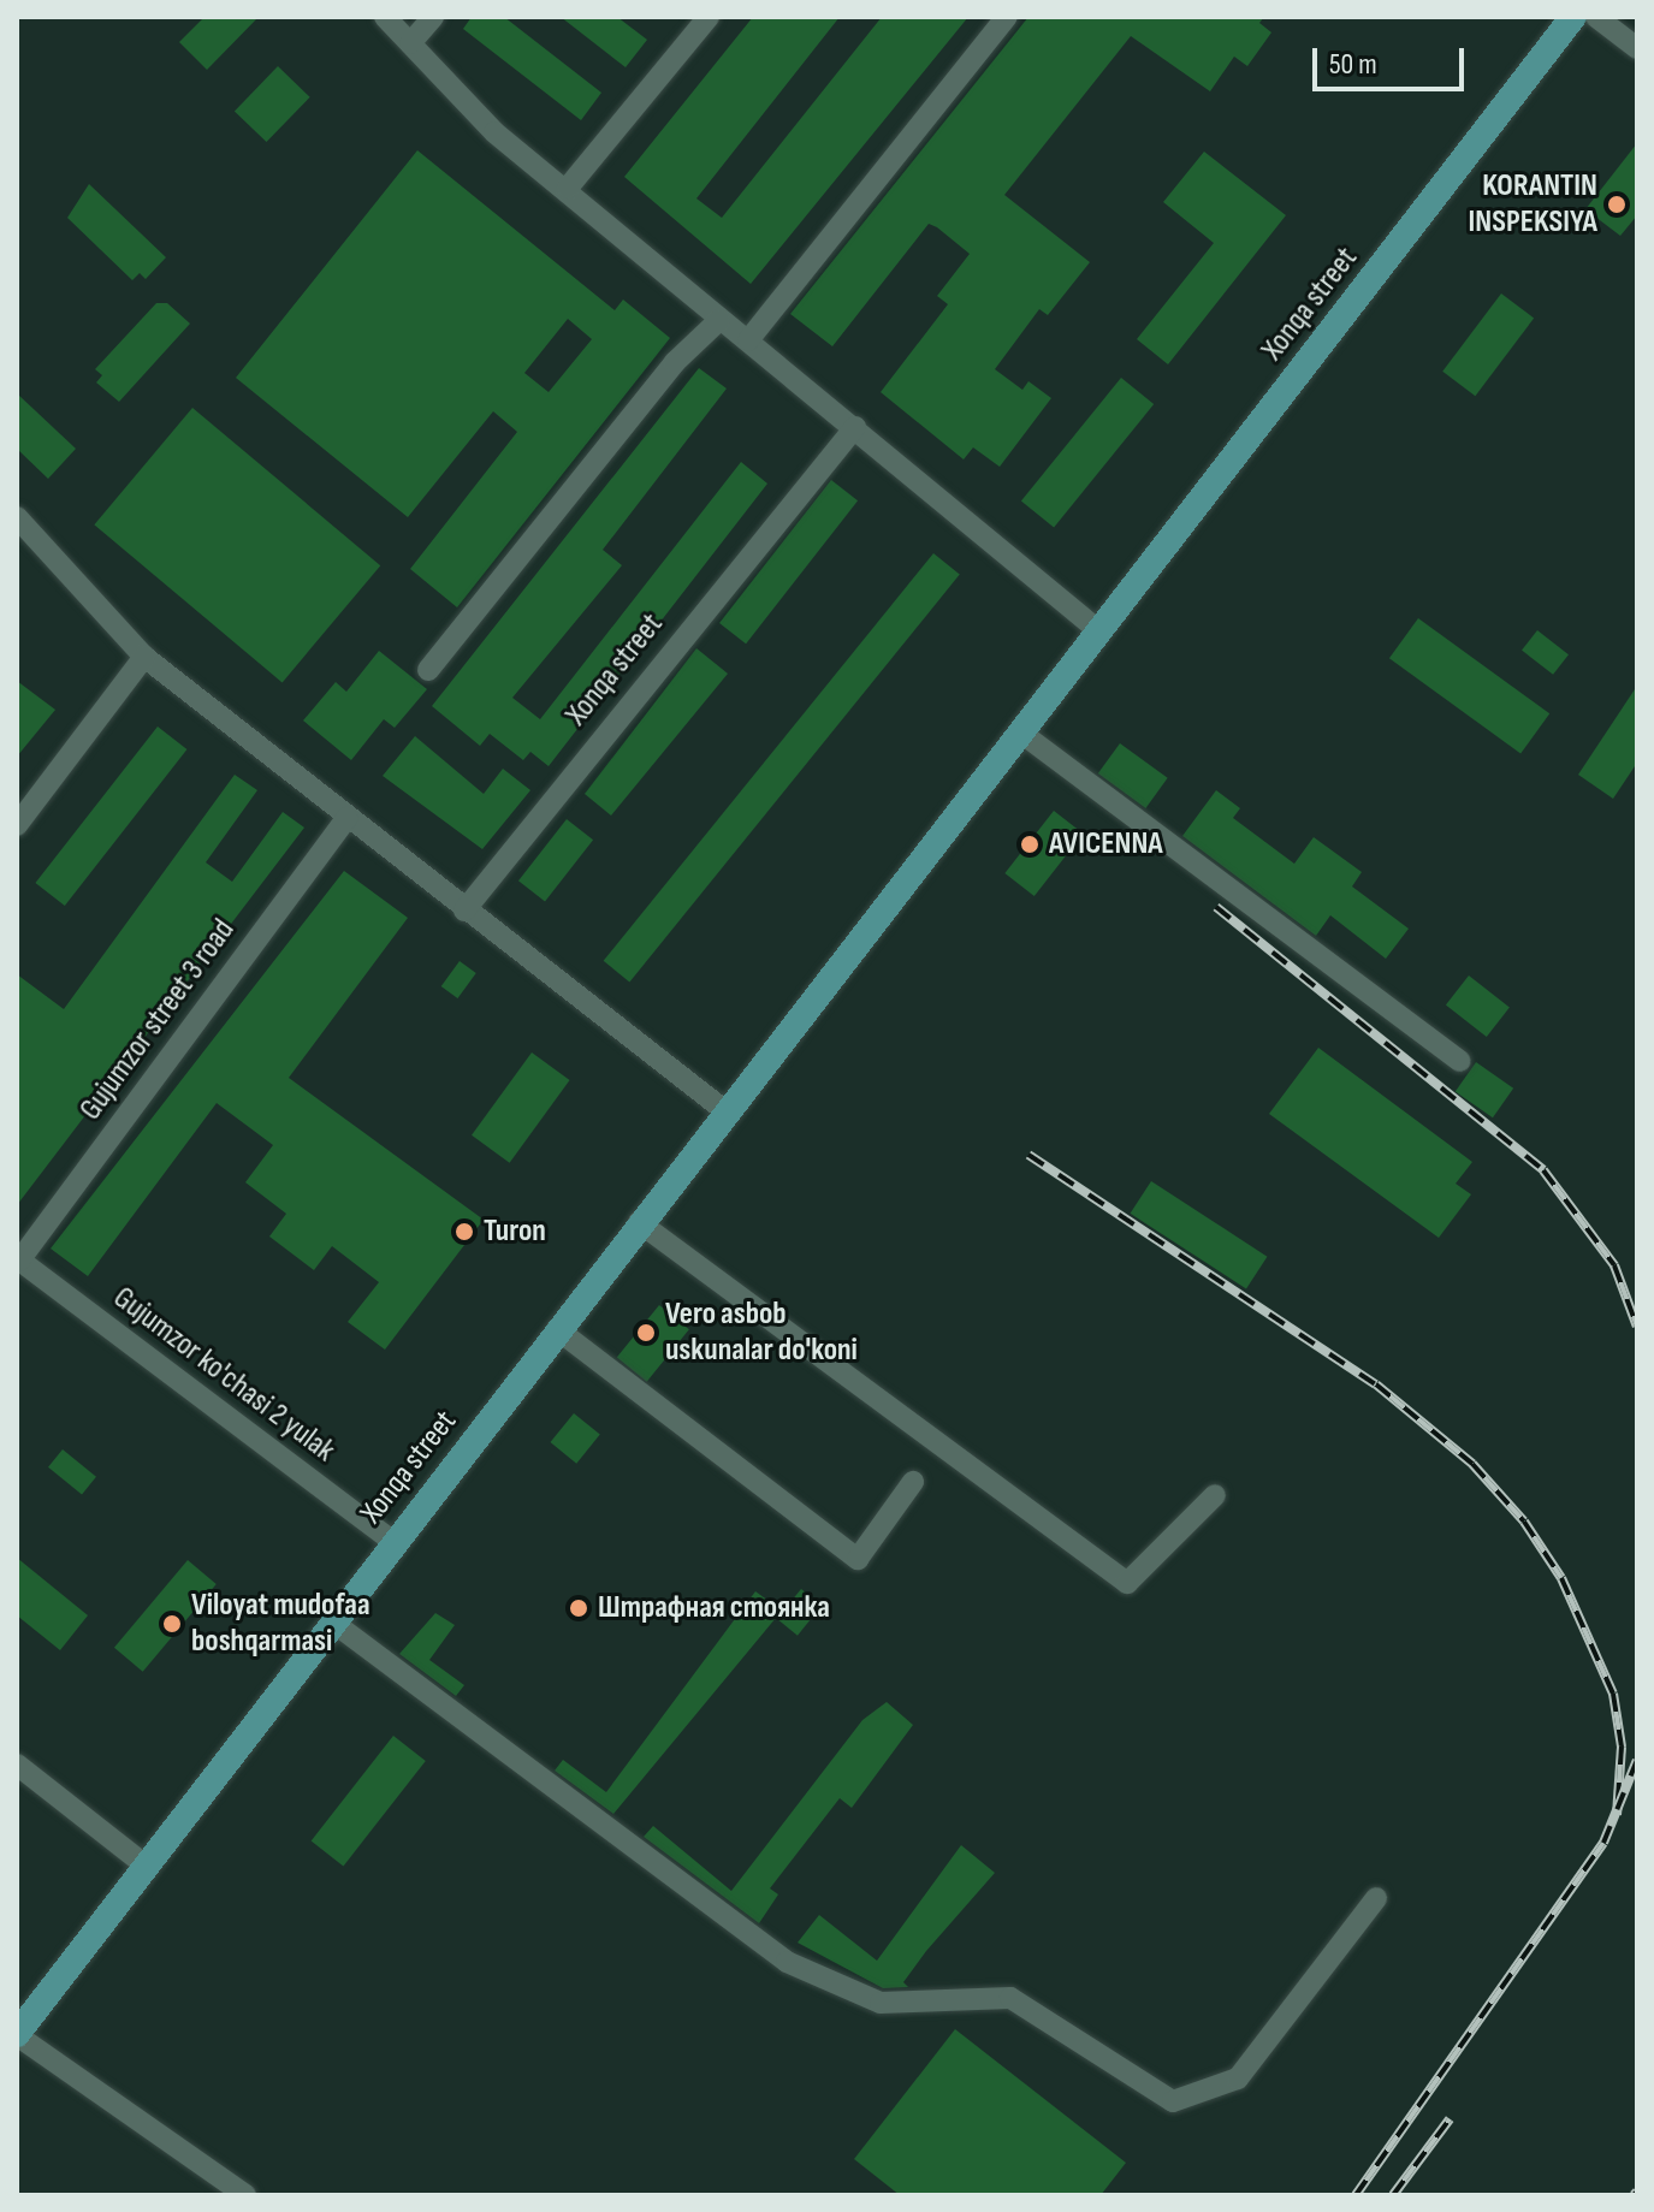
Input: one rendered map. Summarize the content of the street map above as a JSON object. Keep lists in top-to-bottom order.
{
  "streets": {
    "main road": ["Xonqa street"],
    "street": ["Gujumzor street 3 road", "Gujumzor ko'chasi 2 yulak"]
  },
  "crossings": [
    ["Xonqa street", "Gujumzor ko'chasi 2 yulak"],
    ["Gujumzor street 3 road", "Gujumzor ko'chasi 2 yulak"]
  ],
  "places": [
    "KORANTIN INSPEKSIYA",
    "AVICENNA",
    "Turon",
    "Vero asbob uskunalar do'koni",
    "Штрафная стоянка",
    "Viloyat mudofaa boshqarmasi"
  ],
  "scale_bar": "50 m"
}
